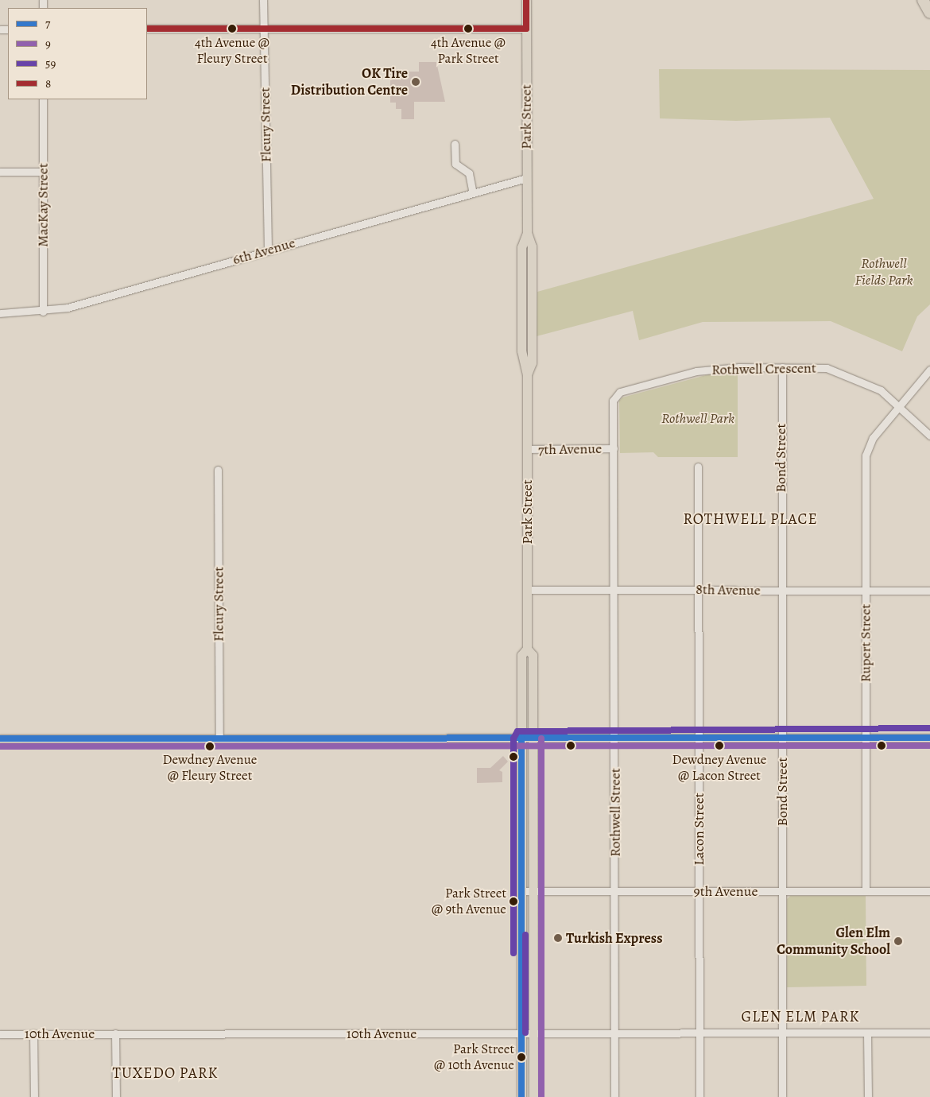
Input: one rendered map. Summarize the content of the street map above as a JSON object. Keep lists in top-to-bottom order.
{
  "streets": {
    "main road": ["Park Street"],
    "street": [
      "Fleury Street",
      "MacKay Street",
      "6th Avenue",
      "Rothwell Crescent",
      "7th Avenue",
      "Bond Street",
      "8th Avenue",
      "Rupert Street",
      "Rothwell Street",
      "Lacon Street",
      "9th Avenue",
      "10th Avenue"
    ]
  },
  "crossings": [
    ["Park Street", "6th Avenue"],
    ["Park Street", "7th Avenue"],
    ["Park Street", "8th Avenue"],
    ["Park Street", "9th Avenue"],
    ["Park Street", "10th Avenue"],
    ["Fleury Street", "6th Avenue"],
    ["MacKay Street", "6th Avenue"],
    ["Rothwell Crescent", "7th Avenue"],
    ["Rothwell Crescent", "Bond Street"],
    ["Rothwell Crescent", "Rupert Street"],
    ["Rothwell Crescent", "Rothwell Street"],
    ["7th Avenue", "Rothwell Street"],
    ["Bond Street", "8th Avenue"],
    ["Bond Street", "9th Avenue"],
    ["Bond Street", "10th Avenue"],
    ["8th Avenue", "Rupert Street"],
    ["8th Avenue", "Rothwell Street"],
    ["8th Avenue", "Lacon Street"],
    ["Rupert Street", "9th Avenue"],
    ["Rothwell Street", "9th Avenue"],
    ["Rothwell Street", "10th Avenue"],
    ["Lacon Street", "9th Avenue"],
    ["Lacon Street", "10th Avenue"]
  ],
  "districts": ["ROTHWELL PLACE", "GLEN ELM PARK", "TUXEDO PARK"],
  "parks": ["Rothwell Fields Park", "Rothwell Park"],
  "places": [
    "4th Avenue @ Fleury Street",
    "4th Avenue @ Park Street",
    "OK Tire Distribution Centre",
    "Dewdney Avenue @ Lacon Street",
    "Dewdney Avenue @ Fleury Street",
    "Park Street @ 9th Avenue",
    "Turkish Express",
    "Glen Elm Community School",
    "Park Street @ 10th Avenue"
  ],
  "lines": [
    "transit line 8",
    "transit line 59",
    "transit line 7",
    "transit line 9"
  ],
  "legend": [
    "7",
    "9",
    "59",
    "8"
  ]
}
